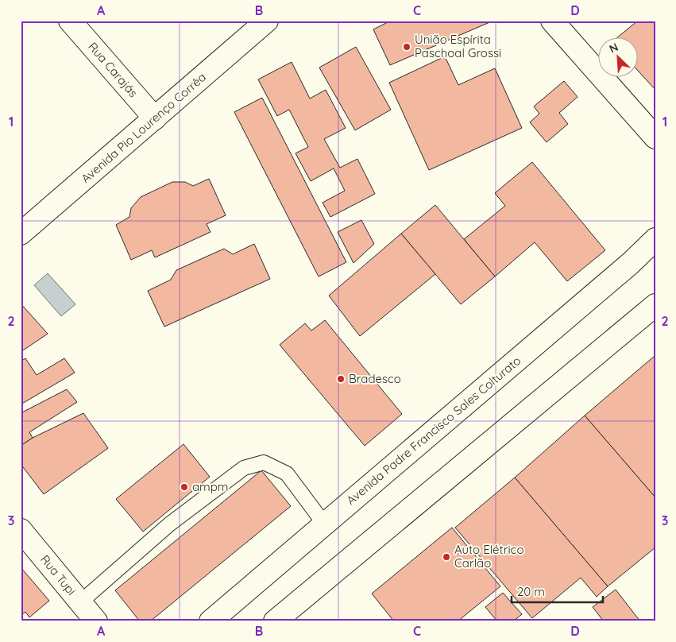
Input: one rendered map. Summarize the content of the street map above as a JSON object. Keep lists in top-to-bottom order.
{
  "streets": {
    "main road": [
      "Rua Carajás",
      "Avenida Pio Lourenço Corrêa",
      "Avenida Padre Francisco Sales Colturato",
      "Rua Tupi"
    ]
  },
  "crossings": [
    ["Rua Carajás", "Avenida Pio Lourenço Corrêa"]
  ],
  "places": [
    "União Espírita Paschoal Grossi",
    "Bradesco",
    "ampm",
    "Auto Elétrico Carlão"
  ],
  "scale_bar": "20 m",
  "north": "top left",
  "grid": {
    "columns": [
      "A",
      "B",
      "C",
      "D"
    ],
    "rows": ["1", "2", "3"]
  }
}
